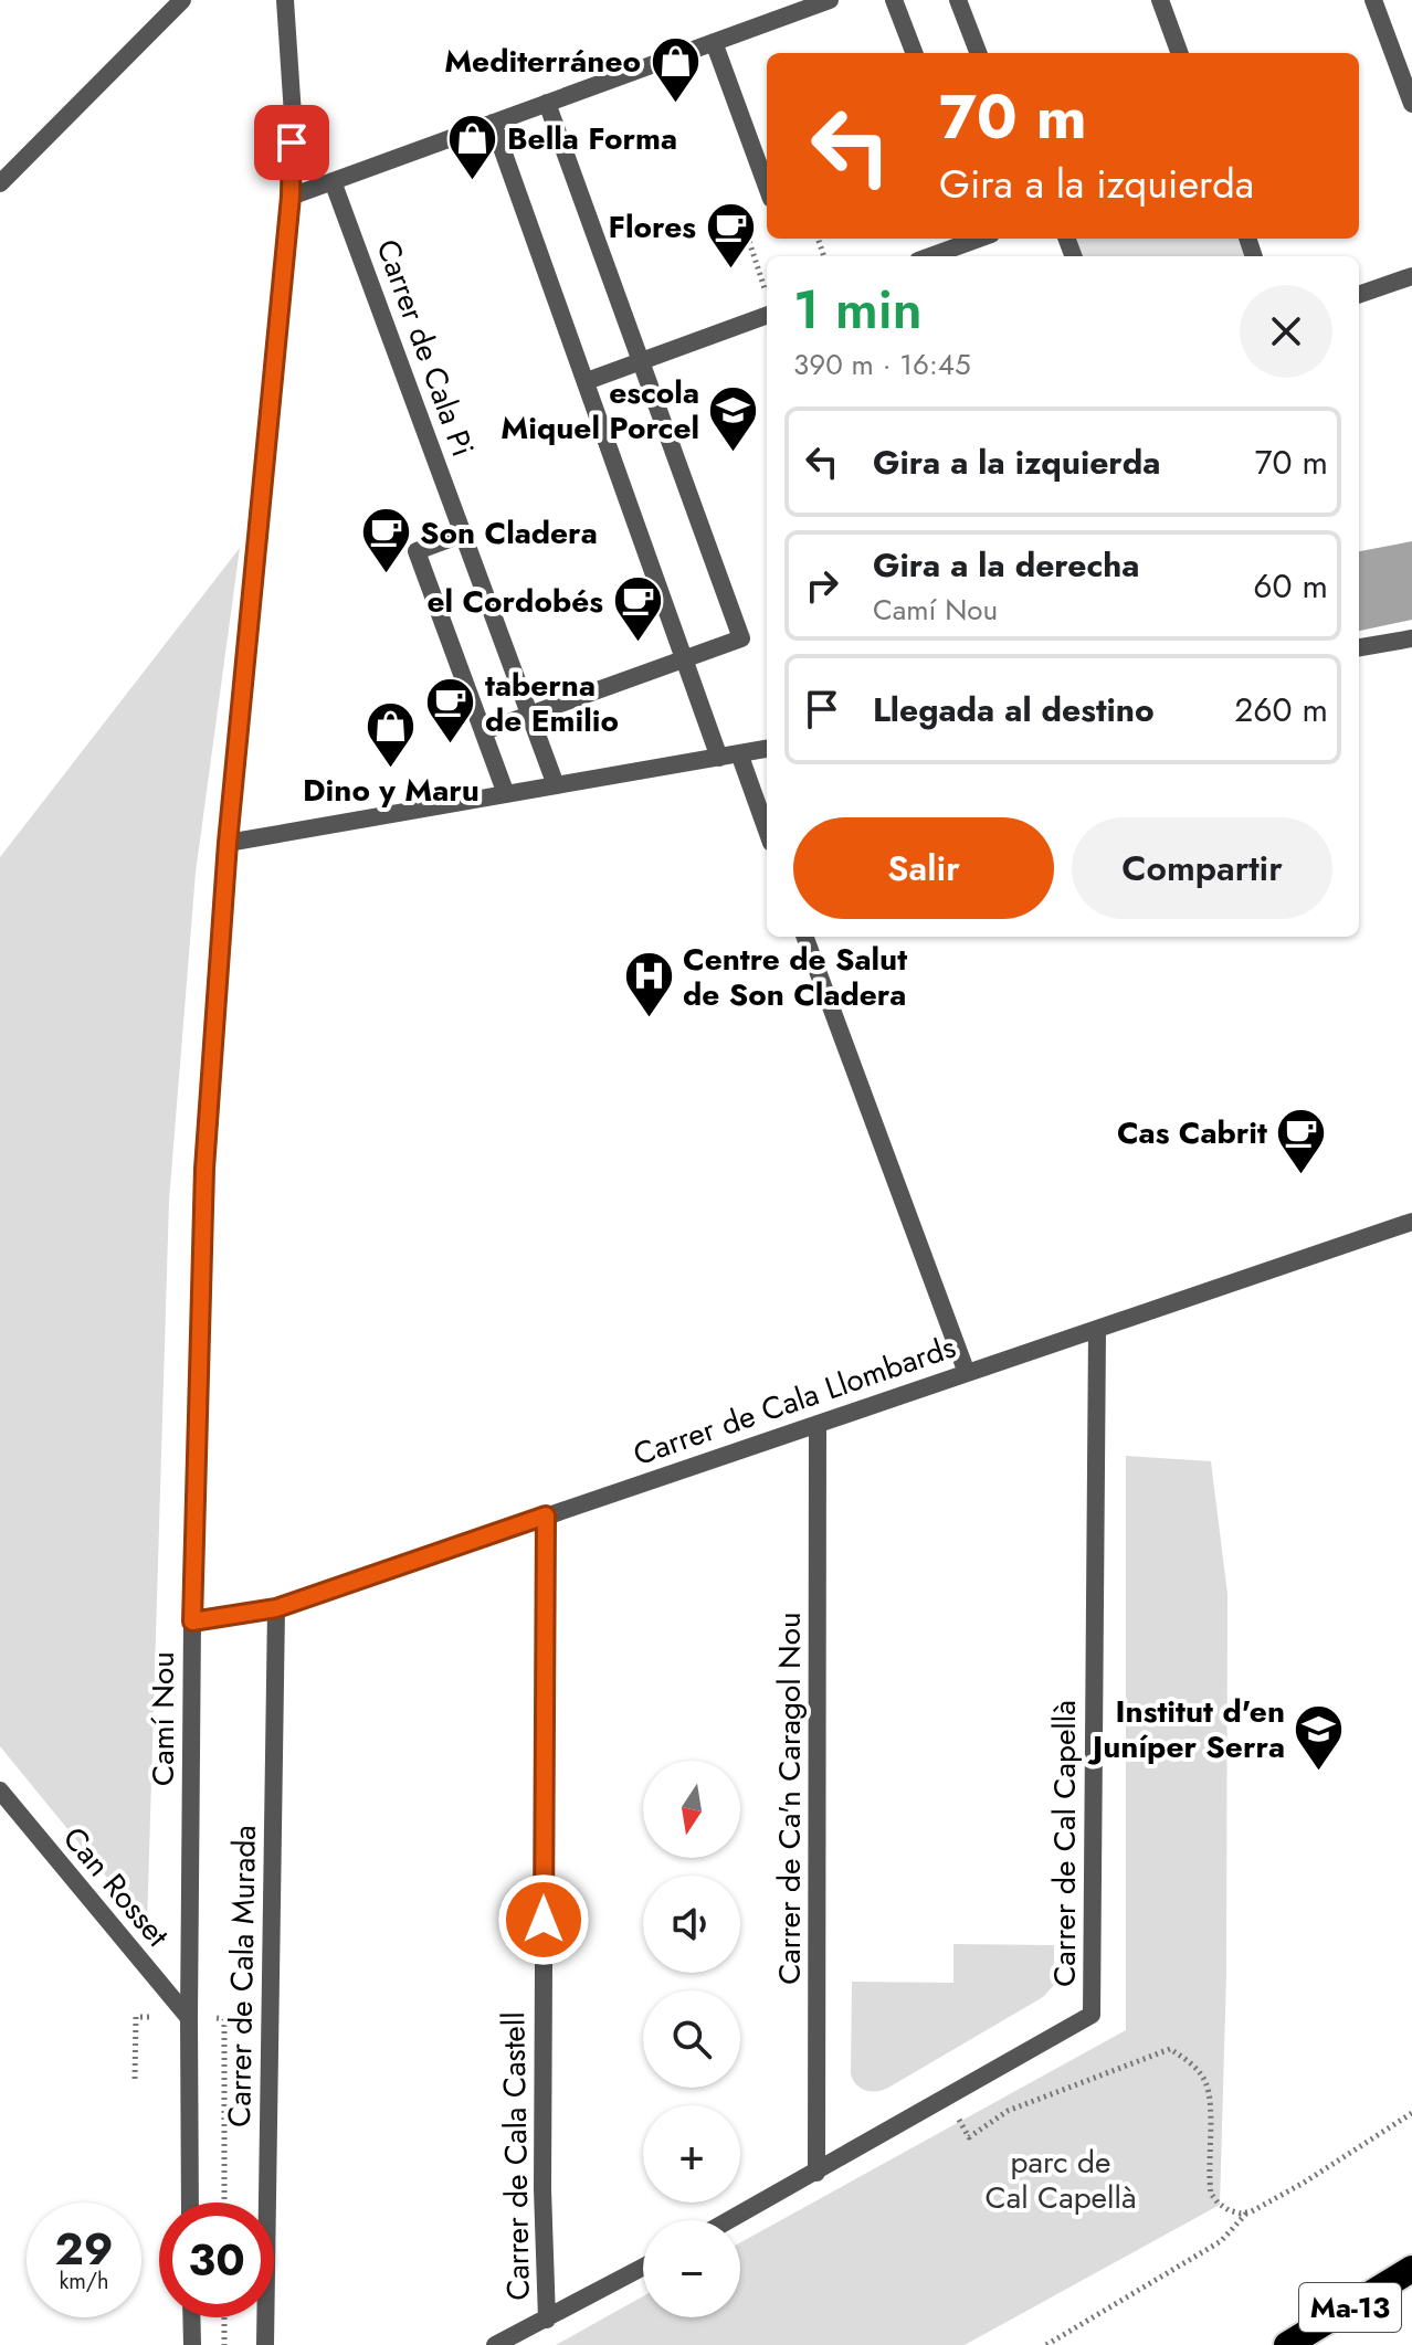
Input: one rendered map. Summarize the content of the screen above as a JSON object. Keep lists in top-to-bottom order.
{
  "streets": {
    "highway": ["Ma-13"],
    "street": [
      "Carrer de Cala Pi",
      "Carrer de Cala Llombards",
      "Camí Nou",
      "Carrer de Ca'n Caragol Nou",
      "Carrer de Cal Capellà",
      "Can Rosset",
      "Carrer de Cala Murada",
      "Carrer de Cala Castell"
    ]
  },
  "crossings": [
    ["Carrer de Cala Llombards", "Camí Nou"],
    ["Carrer de Cala Llombards", "Carrer de Ca'n Caragol Nou"],
    ["Carrer de Cala Llombards", "Carrer de Cal Capellà"],
    ["Carrer de Cala Llombards", "Carrer de Cala Murada"],
    ["Carrer de Cala Llombards", "Carrer de Cala Castell"],
    ["Camí Nou", "Can Rosset"],
    ["Carrer de Ca'n Caragol Nou", "Carrer de Cal Capellà"]
  ],
  "parks": ["parc de Cal Capellà"],
  "places": {
    "shop": ["Mediterráneo", "Bella Forma", "Dino y Maru"],
    "cafe": [
      "Flores",
      "Son Cladera",
      "el Cordobés",
      "taberna de Emilio",
      "Cas Cabrit"
    ],
    "school or university": ["escola Miquel Porcel", "Institut d'en Juníper Serra"],
    "hospital": ["Centre de Salut de Son Cladera"]
  },
  "north": "bottom",
  "page": {
    "turn": ["70 m", "Gira a la izquierda"],
    "heading": ["1 min", "390 m · 16:45"],
    "list": [
      {
        "name": "Gira a la izquierda",
        "value": "70 m"
      },
      {
        "name": "Gira a la derecha",
        "note": "Camí Nou",
        "value": "60 m"
      },
      {
        "name": "Llegada al destino",
        "value": "260 m"
      }
    ],
    "buttons": ["Salir", "Compartir"],
    "map_buttons": ["+", "−"],
    "speed": "29 km/h",
    "limit": "30"
  }
}
